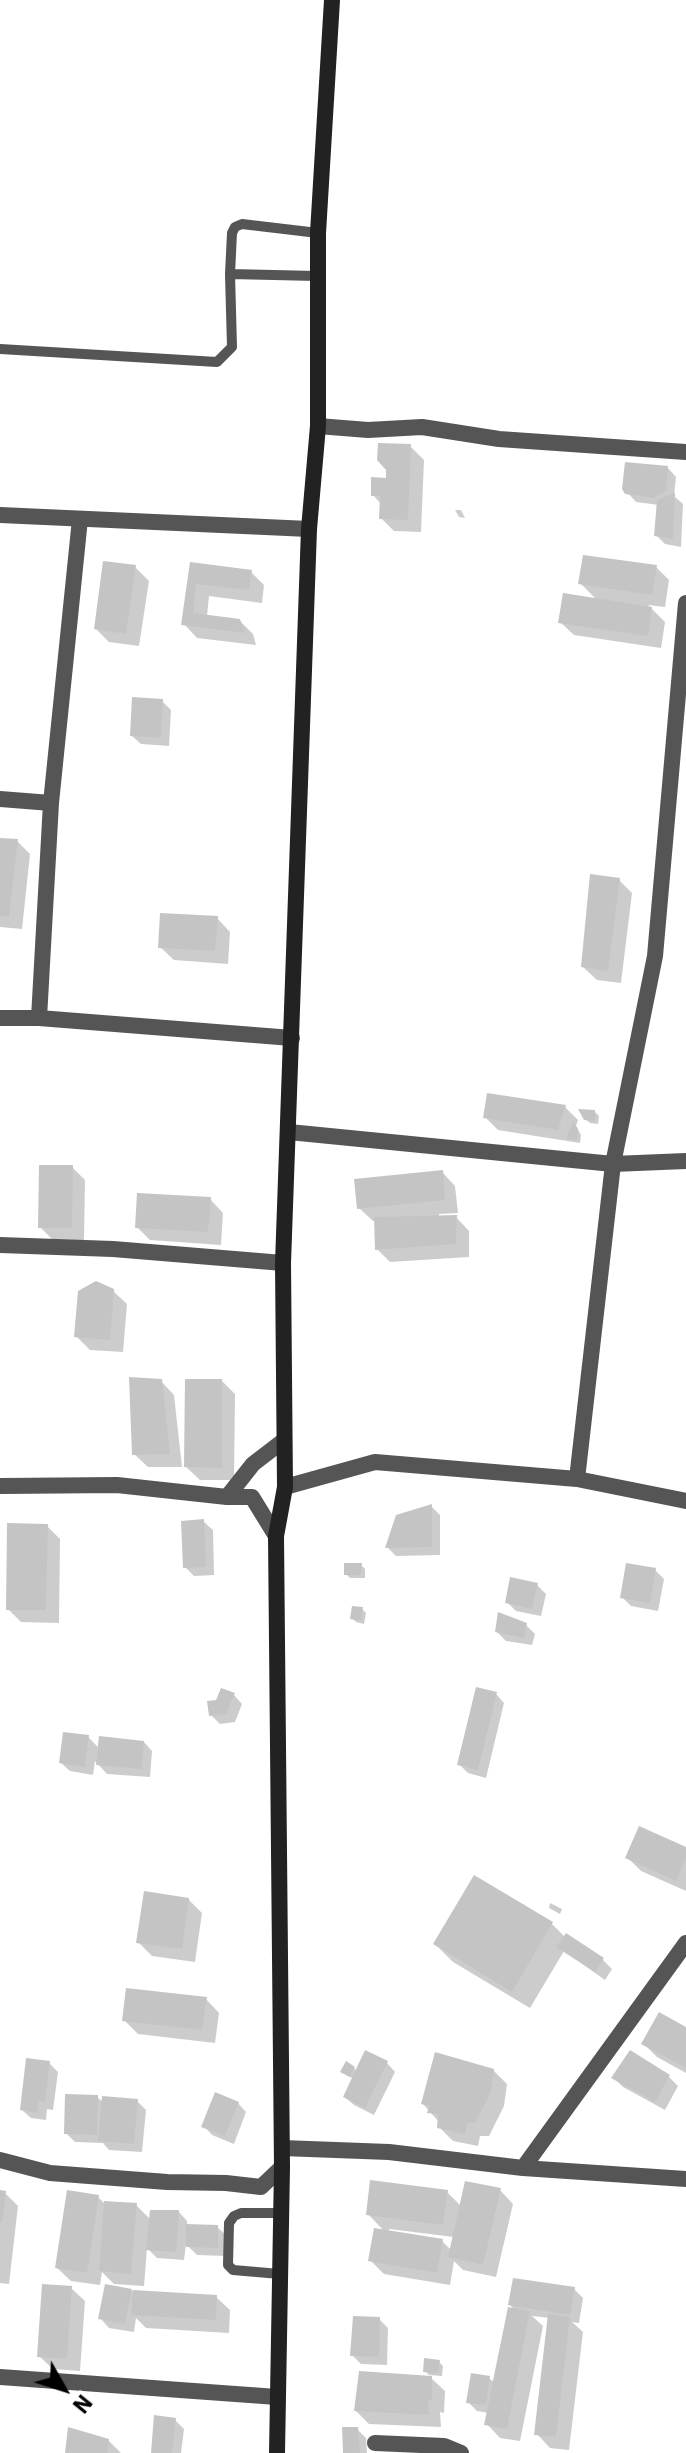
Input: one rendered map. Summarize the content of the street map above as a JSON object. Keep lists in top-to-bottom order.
{
  "north": "bottom right"
}
